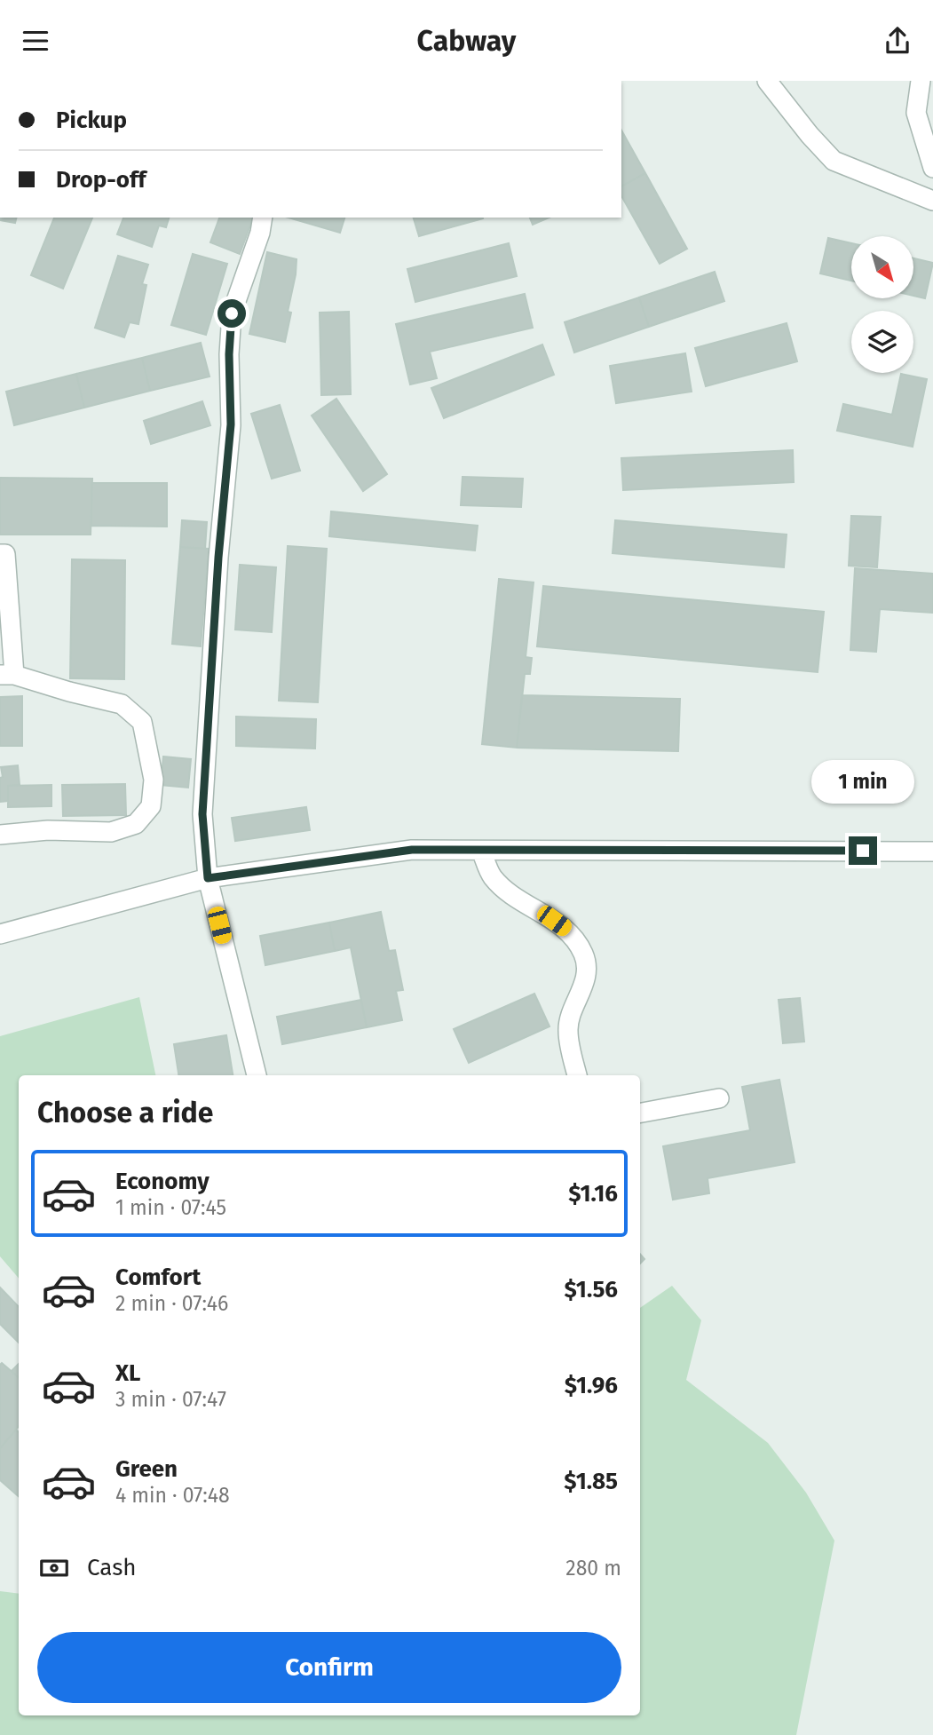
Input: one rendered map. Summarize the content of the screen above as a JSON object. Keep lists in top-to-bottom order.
{
  "north": "bottom right",
  "page": {
    "header": "Cabway",
    "banner": ["Pickup", "Drop-off"],
    "bubble": "1 min",
    "heading": "Choose a ride",
    "list": [
      {
        "name": "Economy",
        "note": "1 min · 07:45",
        "value": "$1.16"
      },
      {
        "name": "Comfort",
        "note": "2 min · 07:46",
        "value": "$1.56"
      },
      {
        "name": "XL",
        "note": "3 min · 07:47",
        "value": "$1.96"
      },
      {
        "name": "Green",
        "note": "4 min · 07:48",
        "value": "$1.85"
      }
    ],
    "pay": ["Cash", "280 m"],
    "buttons": "Confirm"
  }
}
